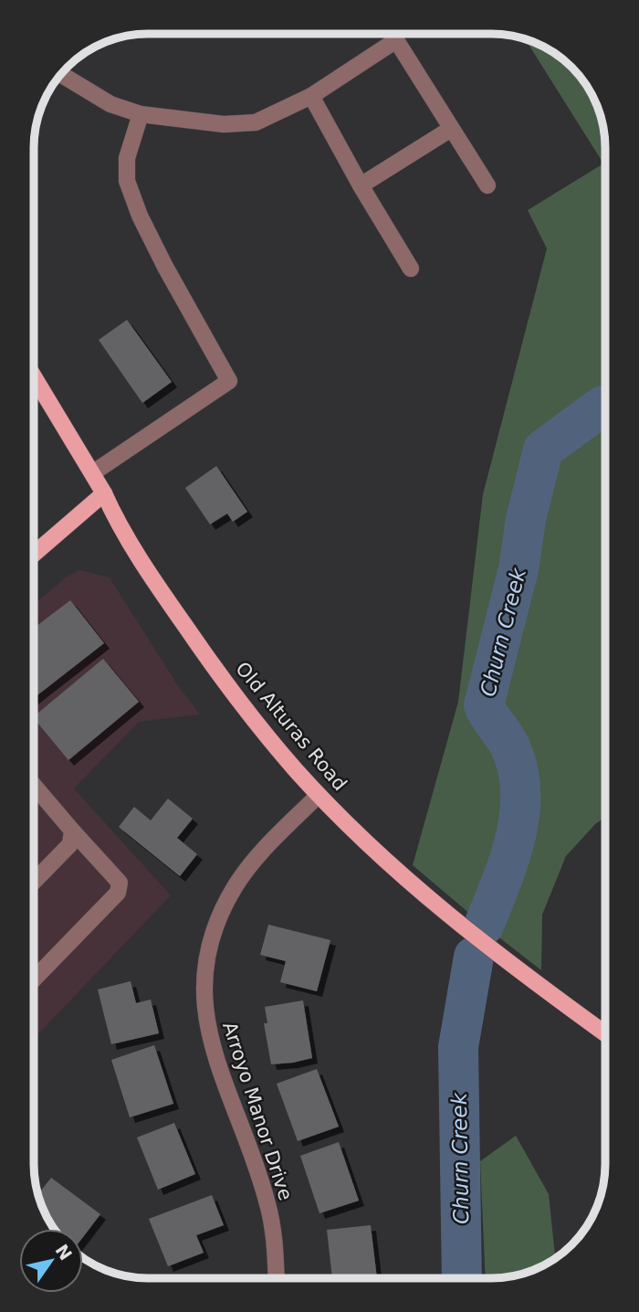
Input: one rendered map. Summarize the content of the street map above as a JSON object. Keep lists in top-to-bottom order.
{
  "streets": {
    "main road": ["Old Alturas Road"],
    "street": ["Arroyo Manor Drive"]
  },
  "crossings": [
    ["Old Alturas Road", "Arroyo Manor Drive"]
  ],
  "water": ["Churn Creek"],
  "north": "top right"
}
